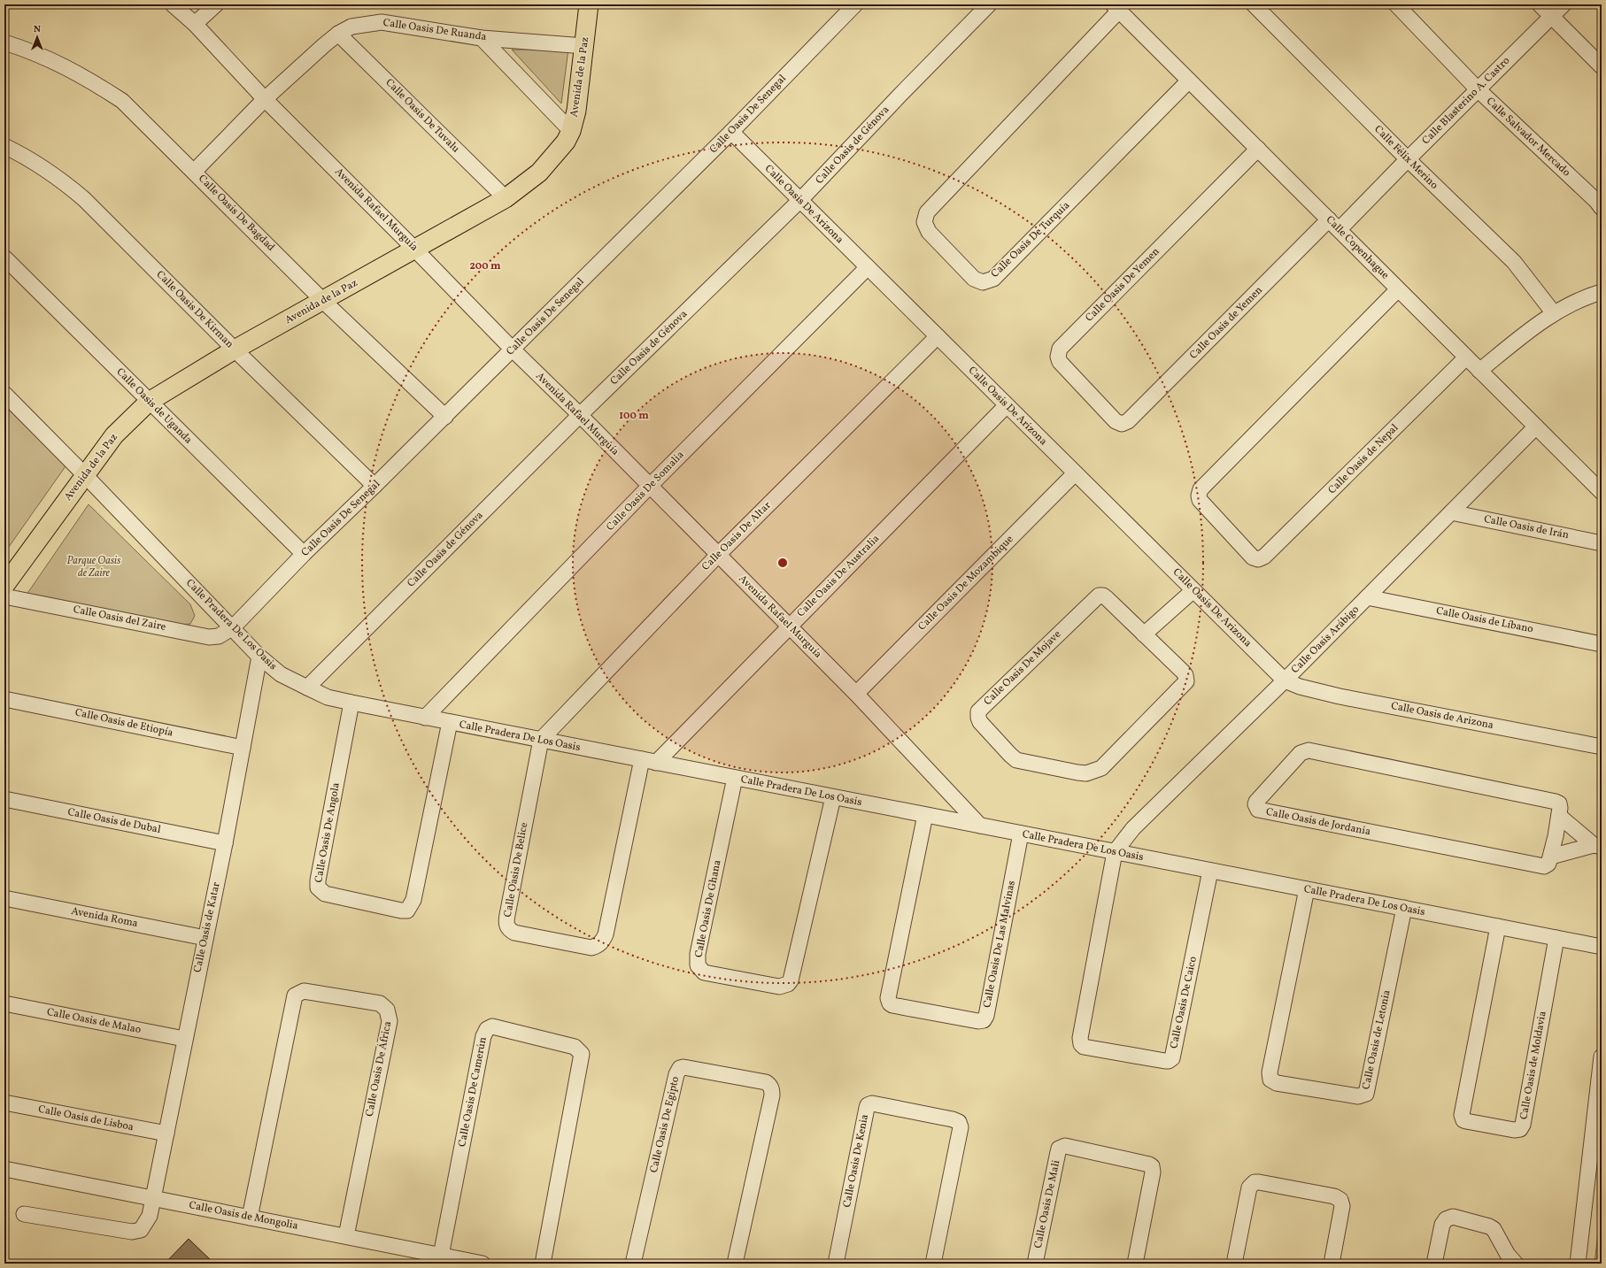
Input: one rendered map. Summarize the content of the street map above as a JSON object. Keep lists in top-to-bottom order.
{
  "streets": {
    "main road": ["Avenida de la Paz"],
    "street": [
      "Calle Oasis De Ruanda",
      "Calle Blasterino A. Castro",
      "Calle Oasis De Senegal",
      "Calle Oasis De Tuvalu",
      "Calle Salvador Mercado",
      "Calle Oasis de Génova",
      "Calle Félix Merino",
      "Calle Oasis De Arizona",
      "Avenida Rafael Murguía",
      "Calle Oasis De Bagdad",
      "Calle Oasis De Turquía",
      "Calle Copenhague",
      "Calle Oasis De Yemen",
      "Calle Oasis De Kirman",
      "Calle Oasis de Yemen",
      "Calle Oasis de Uganda",
      "Calle Oasis de Nepal",
      "Calle Oasis De Somalia",
      "Calle Oasis de Irán",
      "Calle Oasis De Altar",
      "Calle Oasis De Australia",
      "Calle Oasis De Mozambique",
      "Calle Oasis del Zaire",
      "Calle Oasis de Líbano",
      "Calle Pradera De Los Oasis",
      "Calle Oasis Arábigo",
      "Calle Oasis De Mojave",
      "Calle Oasis de Arizona",
      "Calle Oasis de Etiopía",
      "Calle Oasis de Dubal",
      "Calle Oasis de Jordania",
      "Calle Oasis De Angola",
      "Calle Oasis De Belice",
      "Calle Oasis De Ghana",
      "Avenida Roma",
      "Calle Oasis de Katar",
      "Calle Oasis De Las Malvinas",
      "Calle Oasis De Caico",
      "Calle Oasis de Malao",
      "Calle Oasis de Letonia",
      "Calle Oasis de Moldavia",
      "Calle Oasis De África",
      "Calle Oasis De Camerún",
      "Calle Oasis de Lisboa",
      "Calle Oasis De Egipto",
      "Calle Oasis De Kenia",
      "Calle Oasis De Mali",
      "Calle Oasis de Mongolia"
    ]
  },
  "crossings": [
    ["Calle Oasis De Ruanda", "Avenida de la Paz"],
    ["Calle Oasis De Ruanda", "Calle Oasis De Tuvalu"],
    ["Calle Oasis De Ruanda", "Avenida Rafael Murguía"],
    ["Calle Oasis De Ruanda", "Calle Oasis De Bagdad"],
    ["Avenida de la Paz", "Calle Oasis De Tuvalu"],
    ["Avenida de la Paz", "Avenida Rafael Murguía"],
    ["Avenida de la Paz", "Calle Oasis De Bagdad"],
    ["Avenida de la Paz", "Calle Oasis De Kirman"],
    ["Avenida de la Paz", "Calle Oasis de Uganda"],
    ["Avenida de la Paz", "Calle Pradera De Los Oasis"],
    ["Calle Blasterino A. Castro", "Calle Salvador Mercado"],
    ["Calle Blasterino A. Castro", "Calle Félix Merino"],
    ["Calle Blasterino A. Castro", "Calle Copenhague"],
    ["Calle Blasterino A. Castro", "Calle Oasis de Yemen"],
    ["Calle Oasis De Senegal", "Calle Oasis De Arizona"],
    ["Calle Oasis De Senegal", "Avenida Rafael Murguía"],
    ["Calle Oasis De Senegal", "Calle Oasis De Bagdad"],
    ["Calle Oasis De Senegal", "Calle Oasis De Kirman"],
    ["Calle Oasis De Senegal", "Calle Oasis de Uganda"],
    ["Calle Oasis De Senegal", "Calle Oasis del Zaire"],
    ["Calle Oasis De Senegal", "Calle Pradera De Los Oasis"],
    ["Calle Oasis de Génova", "Calle Oasis De Arizona"],
    ["Calle Oasis de Génova", "Avenida Rafael Murguía"],
    ["Calle Oasis de Génova", "Calle Pradera De Los Oasis"],
    ["Calle Oasis De Arizona", "Calle Oasis De Somalia"],
    ["Calle Oasis De Arizona", "Calle Oasis De Altar"],
    ["Calle Oasis De Arizona", "Calle Oasis De Australia"],
    ["Calle Oasis De Arizona", "Calle Oasis De Mozambique"],
    ["Calle Oasis De Arizona", "Calle Oasis Arábigo"],
    ["Calle Oasis De Arizona", "Calle Oasis de Arizona"],
    ["Avenida Rafael Murguía", "Calle Oasis De Somalia"],
    ["Avenida Rafael Murguía", "Calle Oasis De Altar"],
    ["Avenida Rafael Murguía", "Calle Oasis De Australia"],
    ["Avenida Rafael Murguía", "Calle Oasis De Mozambique"],
    ["Avenida Rafael Murguía", "Calle Pradera De Los Oasis"],
    ["Calle Oasis De Turquía", "Calle Copenhague"],
    ["Calle Copenhague", "Calle Oasis De Yemen"],
    ["Calle Copenhague", "Calle Oasis de Yemen"],
    ["Calle Copenhague", "Calle Oasis de Nepal"],
    ["Calle Copenhague", "Calle Oasis Arábigo"],
    ["Calle Oasis De Yemen", "Calle Oasis de Yemen"],
    ["Calle Oasis De Somalia", "Calle Pradera De Los Oasis"],
    ["Calle Oasis de Irán", "Calle Oasis Arábigo"],
    ["Calle Oasis De Altar", "Calle Pradera De Los Oasis"],
    ["Calle Oasis De Altar", "Calle Oasis De Belice"],
    ["Calle Oasis De Australia", "Calle Pradera De Los Oasis"],
    ["Calle Oasis De Australia", "Calle Oasis De Belice"],
    ["Calle Oasis del Zaire", "Calle Pradera De Los Oasis"],
    ["Calle Oasis de Líbano", "Calle Oasis Arábigo"],
    ["Calle Pradera De Los Oasis", "Calle Oasis Arábigo"],
    ["Calle Pradera De Los Oasis", "Calle Oasis De Angola"],
    ["Calle Pradera De Los Oasis", "Calle Oasis De Belice"],
    ["Calle Pradera De Los Oasis", "Calle Oasis De Ghana"],
    ["Calle Pradera De Los Oasis", "Calle Oasis de Katar"],
    ["Calle Pradera De Los Oasis", "Calle Oasis De Las Malvinas"],
    ["Calle Pradera De Los Oasis", "Calle Oasis De Caico"],
    ["Calle Pradera De Los Oasis", "Calle Oasis de Letonia"],
    ["Calle Pradera De Los Oasis", "Calle Oasis de Moldavia"],
    ["Calle Oasis Arábigo", "Calle Oasis de Arizona"],
    ["Calle Oasis Arábigo", "Calle Oasis De Caico"],
    ["Calle Oasis de Etiopía", "Calle Oasis de Katar"],
    ["Calle Oasis de Dubal", "Calle Oasis de Katar"],
    ["Avenida Roma", "Calle Oasis de Katar"],
    ["Calle Oasis de Katar", "Calle Oasis de Malao"],
    ["Calle Oasis de Katar", "Calle Oasis de Lisboa"],
    ["Calle Oasis de Katar", "Calle Oasis de Mongolia"],
    ["Calle Oasis De África", "Calle Oasis de Mongolia"],
    ["Calle Oasis De Camerún", "Calle Oasis de Mongolia"]
  ],
  "parks": ["Parque Oasis de Zaire"],
  "north": "top",
  "rings": ["200 m", "100 m"]
}
